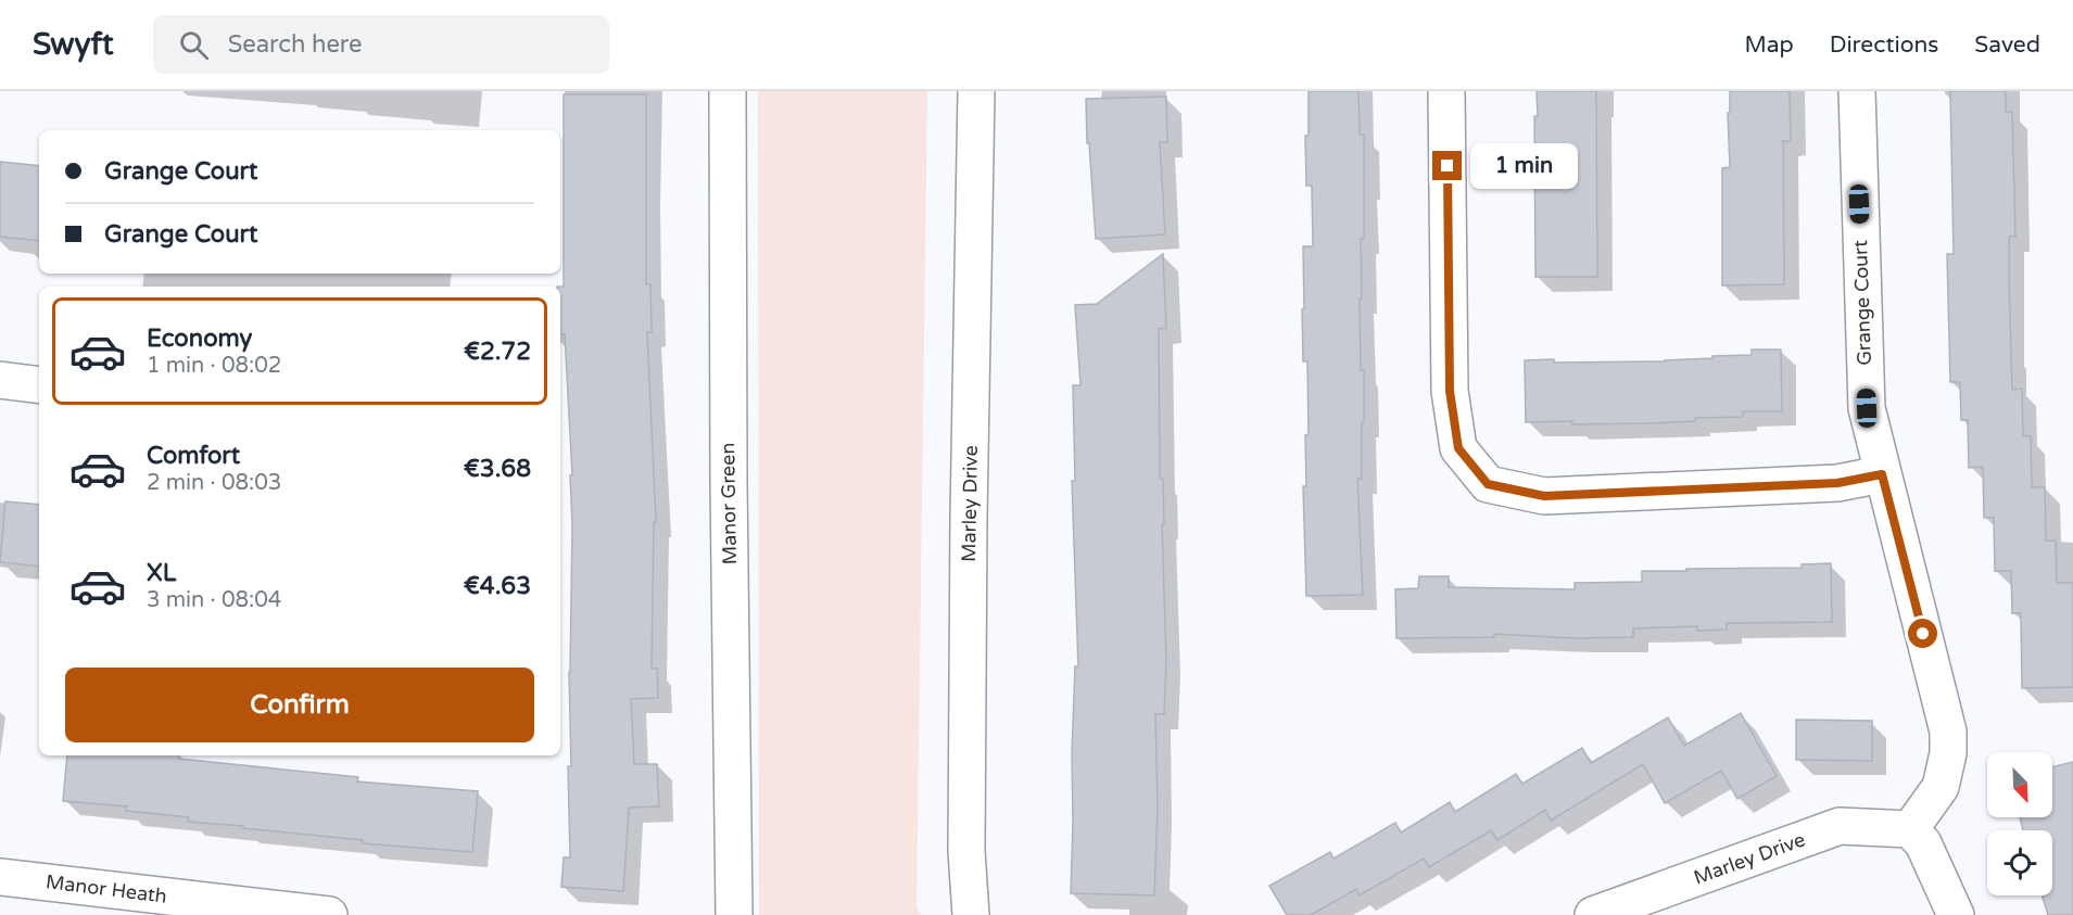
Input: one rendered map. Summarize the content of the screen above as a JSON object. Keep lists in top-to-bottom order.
{
  "streets": {
    "street": [
      "Grange Court",
      "Manor Green",
      "Marley Drive",
      "Manor Heath"
    ]
  },
  "crossings": [
    ["Grange Court", "Marley Drive"]
  ],
  "north": "bottom right",
  "page": {
    "header": "Swyft",
    "search": "Search here",
    "nav": ["Map", "Directions", "Saved"],
    "banner": ["Grange Court", "Grange Court"],
    "bubble": "1 min",
    "list": [
      {
        "name": "Economy",
        "note": "1 min · 08:02",
        "value": "€2.72"
      },
      {
        "name": "Comfort",
        "note": "2 min · 08:03",
        "value": "€3.68"
      },
      {
        "name": "XL",
        "note": "3 min · 08:04",
        "value": "€4.63"
      }
    ],
    "buttons": "Confirm"
  }
}
